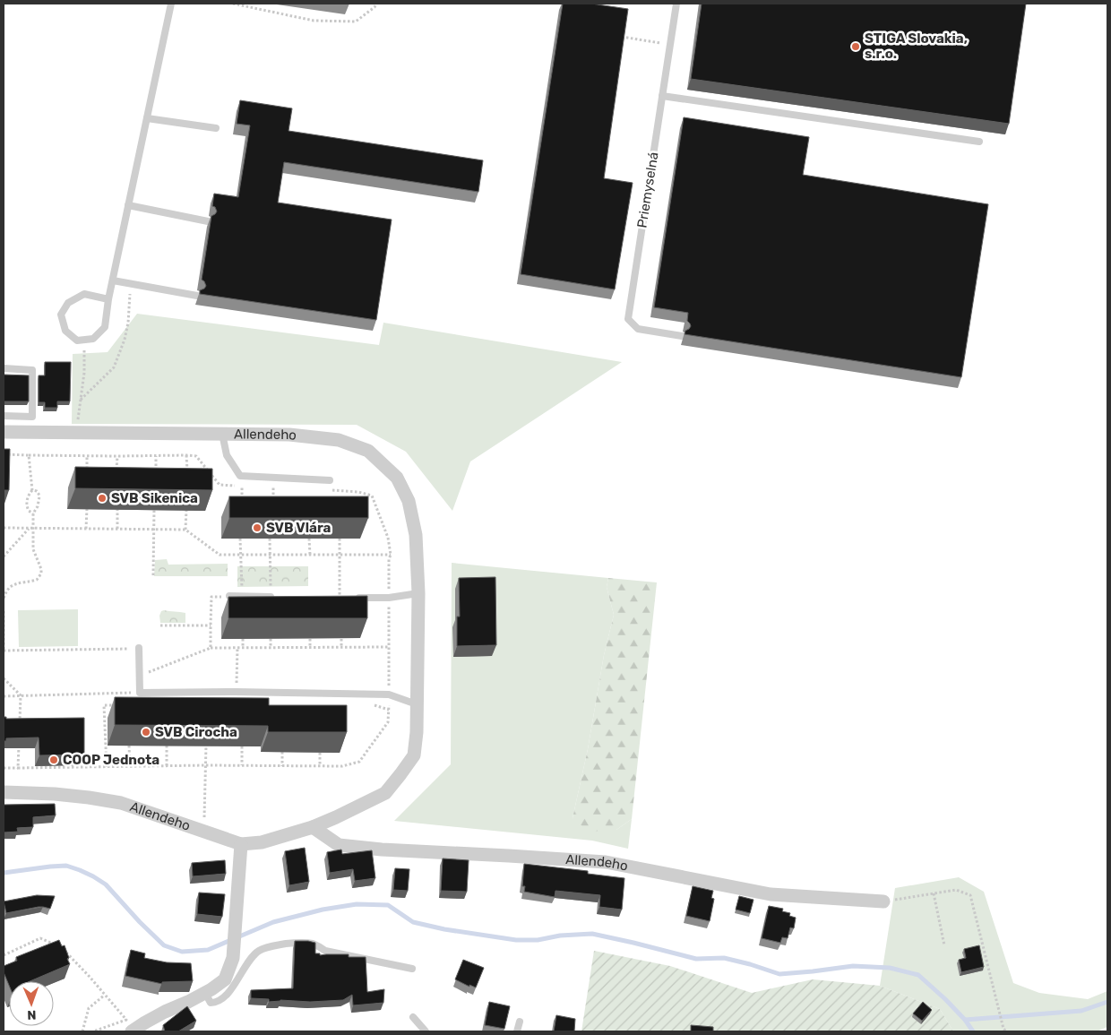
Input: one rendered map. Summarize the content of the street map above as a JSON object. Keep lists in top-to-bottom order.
{
  "streets": {
    "street": ["Allendeho"],
    "lane": ["Priemyselná"]
  },
  "places": [
    "STIGA Slovakia, s.r.o.",
    "SVB Sikenica",
    "SVB Vlára",
    "SVB Cirocha",
    "COOP Jednota"
  ],
  "north": "bottom"
}
